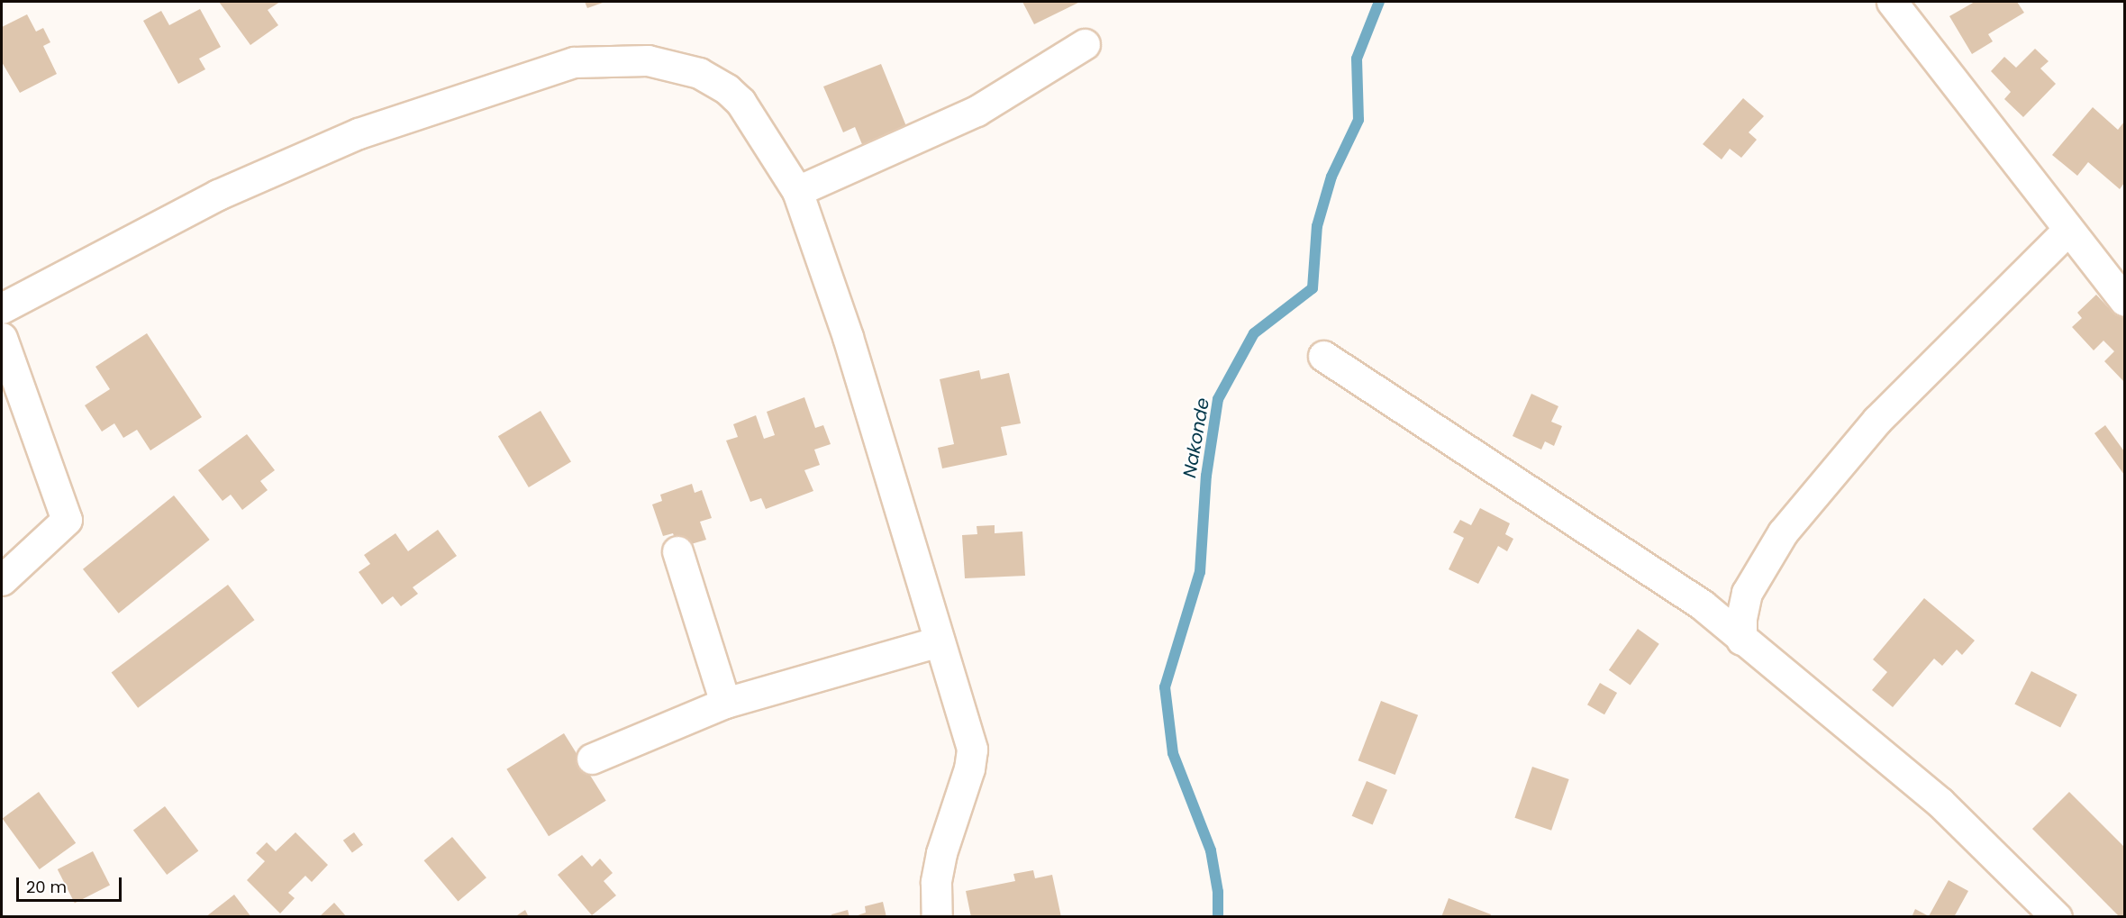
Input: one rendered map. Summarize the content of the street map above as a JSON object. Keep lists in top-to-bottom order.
{
  "water": ["Nakonde"],
  "scale_bar": "20 m"
}
